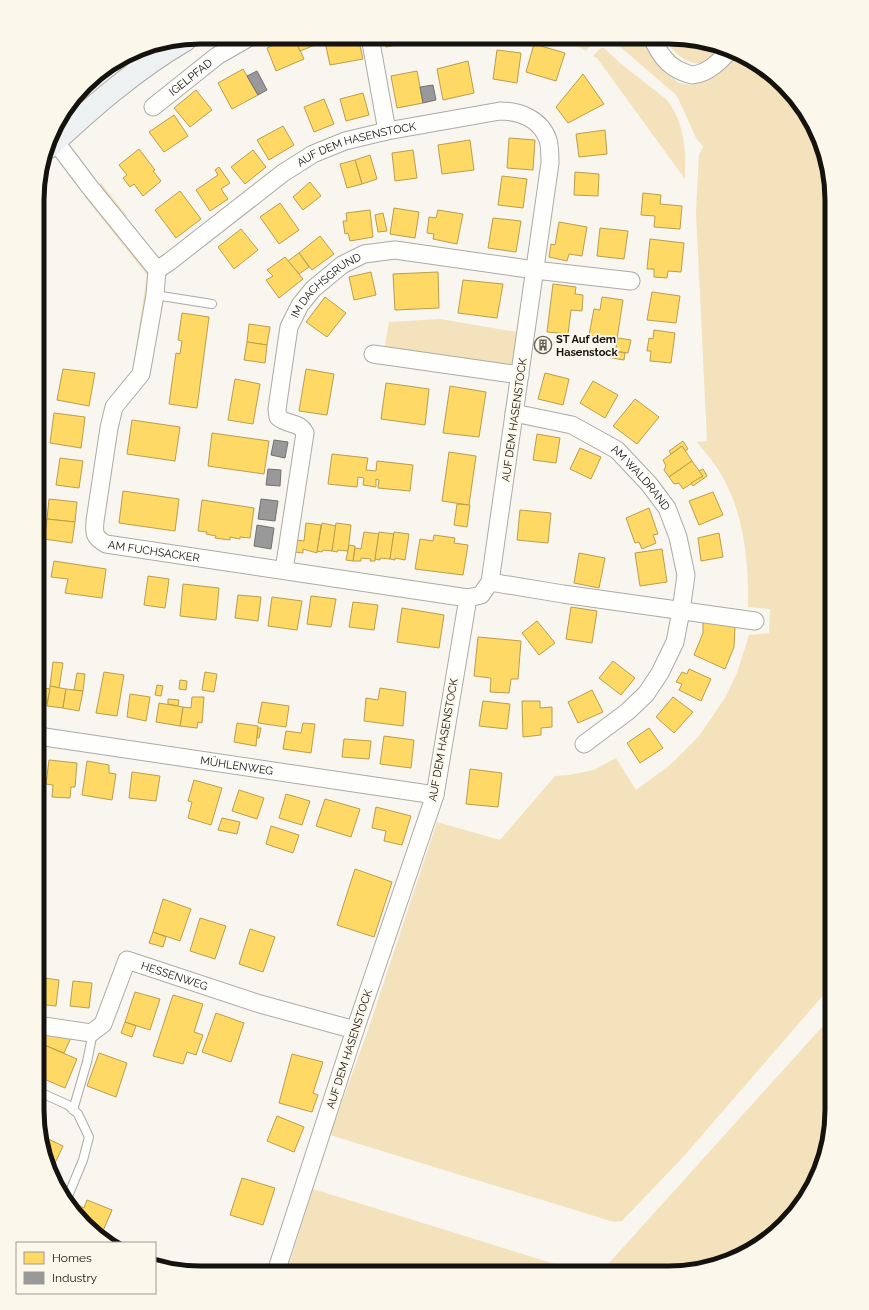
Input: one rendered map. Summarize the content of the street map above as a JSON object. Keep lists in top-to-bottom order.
{
  "streets": {
    "street": [
      "IGELPFAD",
      "AUF DEM HASENSTOCK",
      "IM DACHSGRUND",
      "AM WALDRAND",
      "AM FUCHSACKER",
      "MÜHLENWEG",
      "HESSENWEG"
    ]
  },
  "crossings": [
    ["AUF DEM HASENSTOCK", "IM DACHSGRUND"],
    ["AUF DEM HASENSTOCK", "AM WALDRAND"],
    ["AUF DEM HASENSTOCK", "AM FUCHSACKER"],
    ["AUF DEM HASENSTOCK", "MÜHLENWEG"],
    ["AUF DEM HASENSTOCK", "HESSENWEG"],
    ["IM DACHSGRUND", "AM FUCHSACKER"]
  ],
  "places": {
    "building": ["ST Auf dem Hasenstock"]
  },
  "legend": ["Homes", "Industry"]
}
